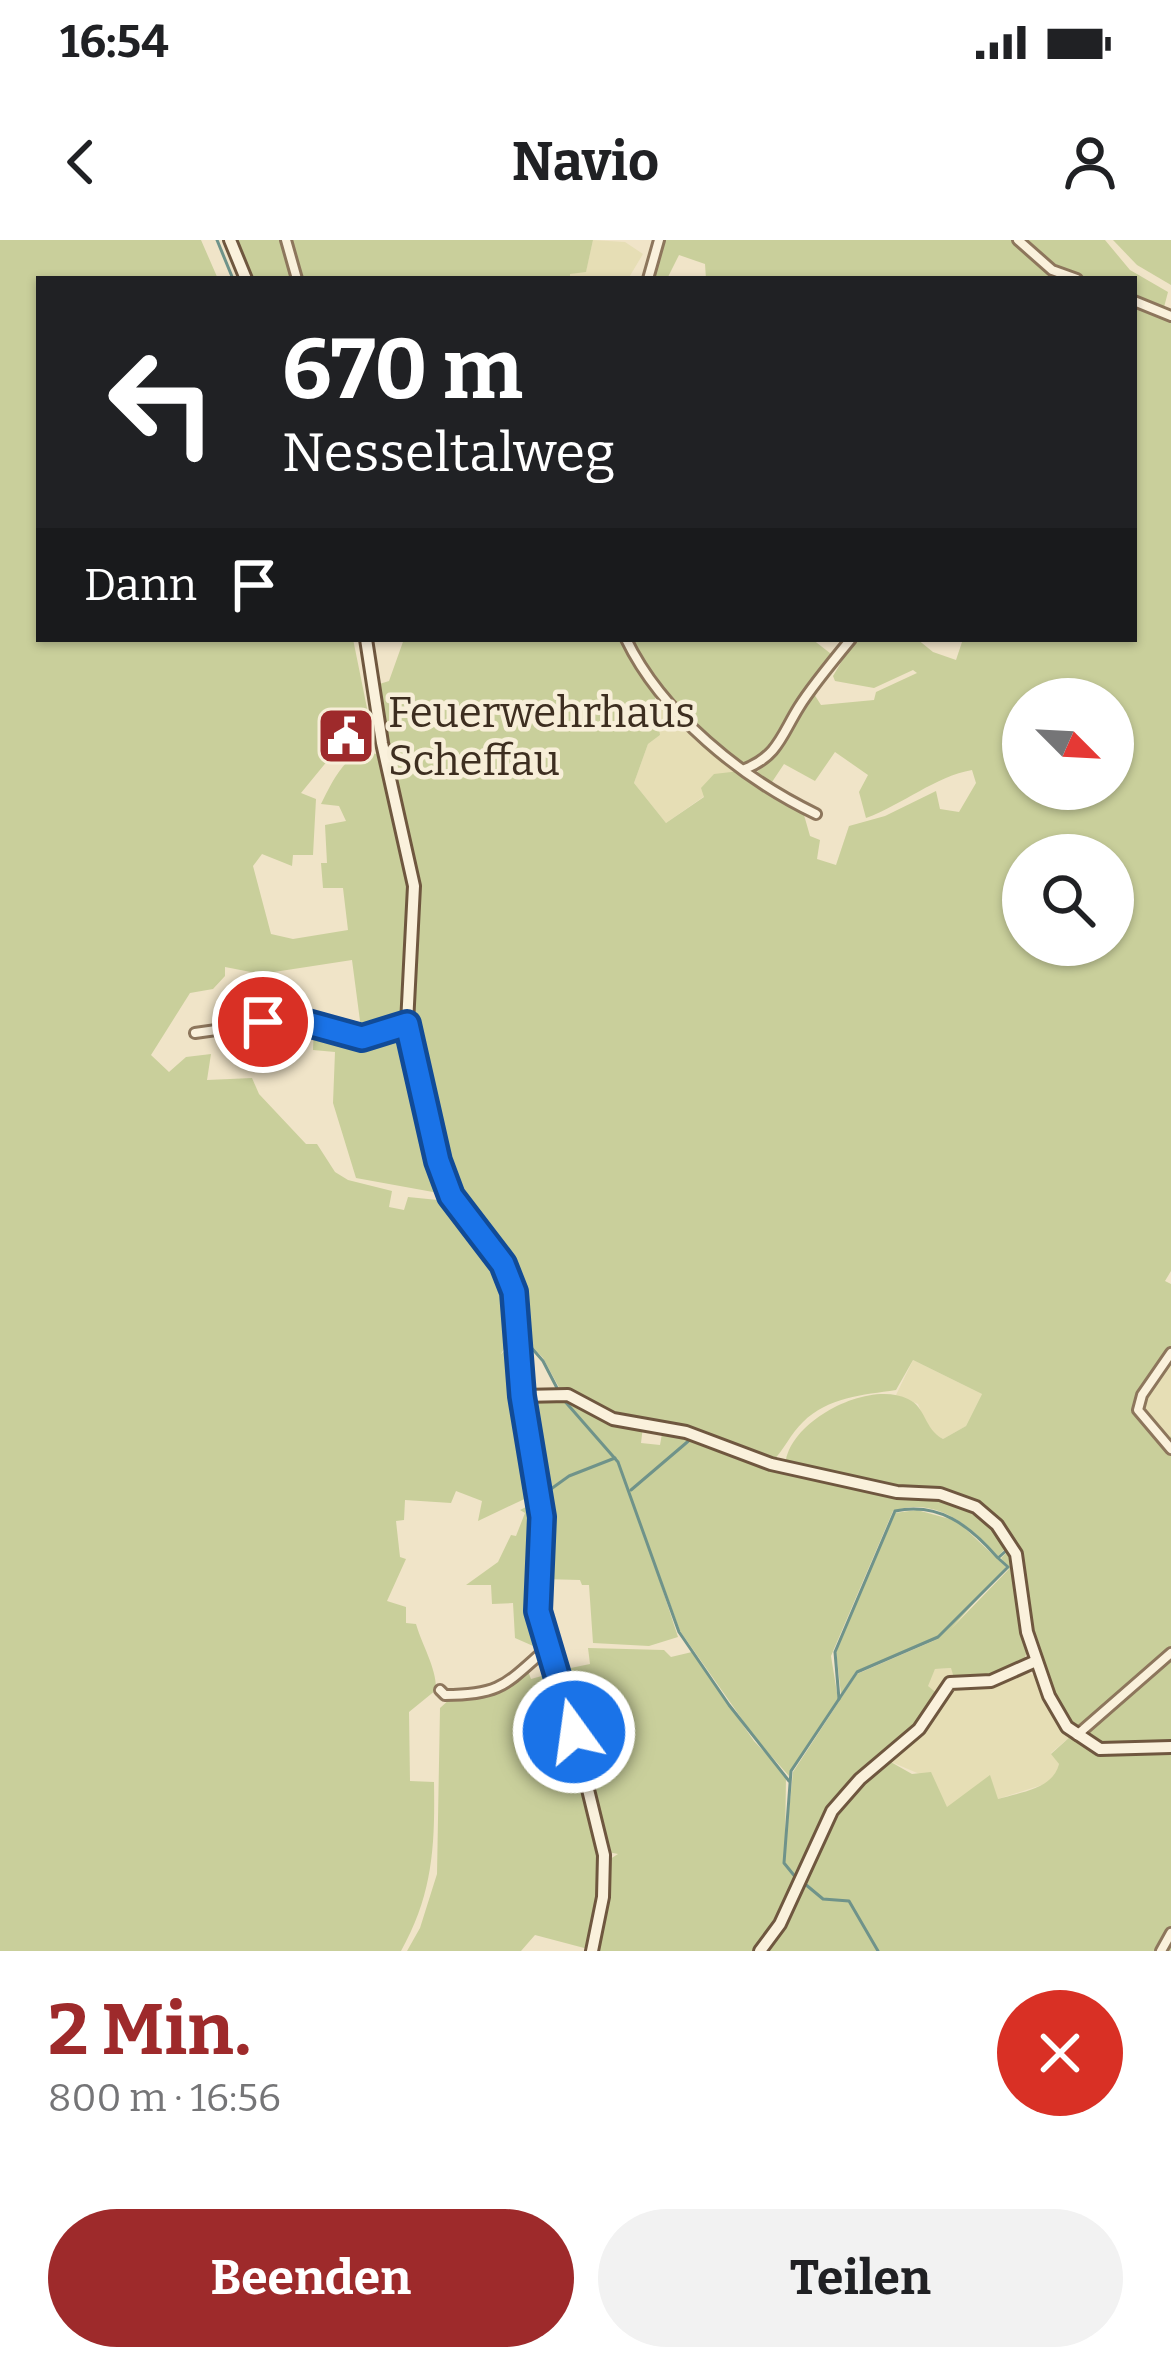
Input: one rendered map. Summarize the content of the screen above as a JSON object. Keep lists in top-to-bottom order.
{
  "places": {
    "public building": ["Feuerwehrhaus Scheffau"]
  },
  "north": "bottom right",
  "page": {
    "status": "16:54",
    "header": "Navio",
    "turn": ["670 m", "Nesseltalweg"],
    "then": "Dann",
    "heading": ["2 Min.", "800 m · 16:56"],
    "buttons": ["Beenden", "Teilen"]
  }
}
